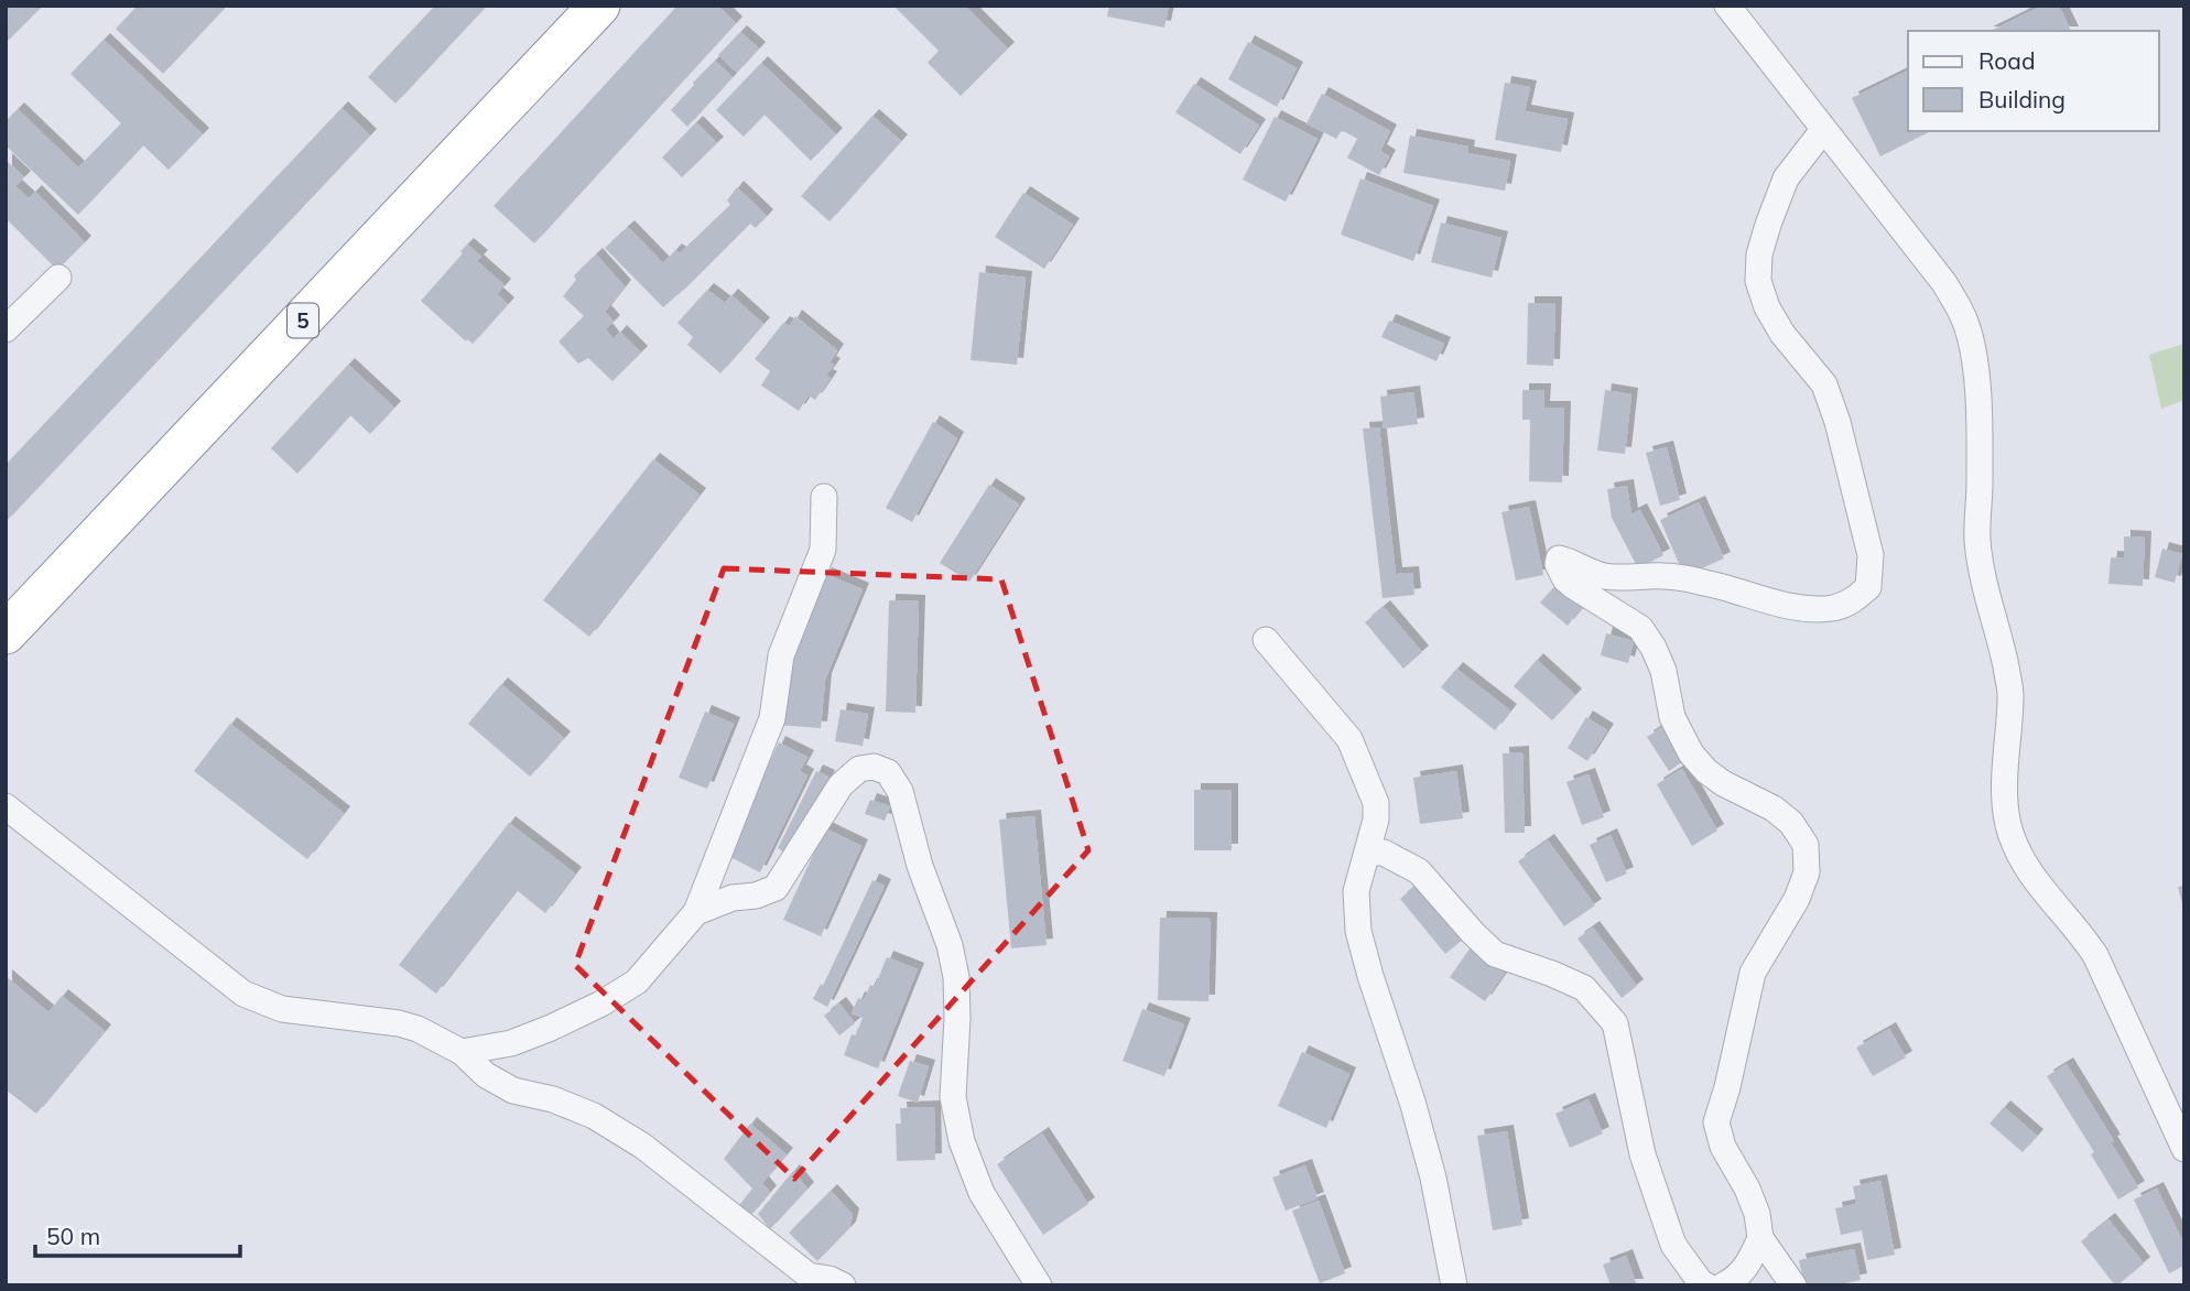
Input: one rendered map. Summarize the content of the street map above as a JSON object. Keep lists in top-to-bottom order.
{
  "streets": {
    "highway": ["5"]
  },
  "legend": ["Road", "Building"],
  "scale_bar": "50 m"
}
